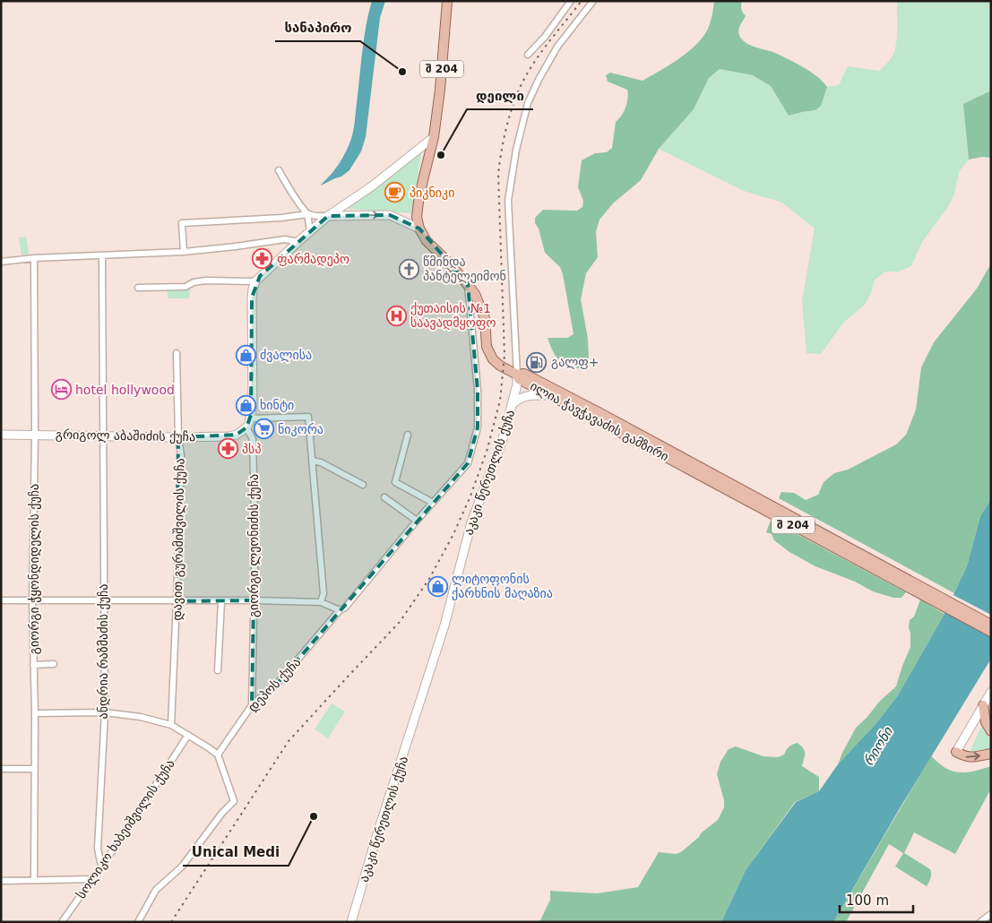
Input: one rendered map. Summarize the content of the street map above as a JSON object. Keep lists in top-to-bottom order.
{
  "streets": {
    "main road": ["შ 204", "ილია ჭავჭავაძის გამზირი"],
    "street": [
      "გრიგოლ აბაშიძის ქუჩა",
      "აკაკი წერეთლის ქუჩა",
      "დავით გურამიშვილის ქუჩა",
      "გიორგი ლეონიძის ქუჩა",
      "გიორგი ჭყონდიდელის ქუჩა",
      "ანდრია რაზმაძის ქუჩა",
      "დეპოს ქუჩა",
      "სოლიკო ხაბეიშვილის ქუჩა"
    ]
  },
  "crossings": [
    ["შ 204", "ილია ჭავჭავაძის გამზირი"],
    ["შ 204", "აკაკი წერეთლის ქუჩა"],
    ["შ 204", "დეპოს ქუჩა"],
    ["ილია ჭავჭავაძის გამზირი", "აკაკი წერეთლის ქუჩა"],
    ["გრიგოლ აბაშიძის ქუჩა", "დავით გურამიშვილის ქუჩა"],
    ["გრიგოლ აბაშიძის ქუჩა", "გიორგი ლეონიძის ქუჩა"],
    ["გრიგოლ აბაშიძის ქუჩა", "გიორგი ჭყონდიდელის ქუჩა"],
    ["გრიგოლ აბაშიძის ქუჩა", "ანდრია რაზმაძის ქუჩა"],
    ["გიორგი ლეონიძის ქუჩა", "დეპოს ქუჩა"],
    ["ანდრია რაზმაძის ქუჩა", "სოლიკო ხაბეიშვილის ქუჩა"]
  ],
  "water": ["რიონი"],
  "places": {
    "other": ["სანაპირო", "დეილი", "Unical Medi"],
    "cafe": ["პიკნიკი"],
    "pharmacy": ["ფარმადეპო", "პსპ"],
    "church": ["წმინდა პანტელეიმონ"],
    "hospital": ["ქუთაისის №1 საავადმყოფო"],
    "shop": ["ძვალისა", "ხინტი", "ლიტოფონის ქარხნის მაღაზია"],
    "fuel station": ["გალფ+"],
    "hotel": ["hotel hollywood"],
    "supermarket": ["ნიკორა"]
  },
  "scale_bar": "100 m"
}
